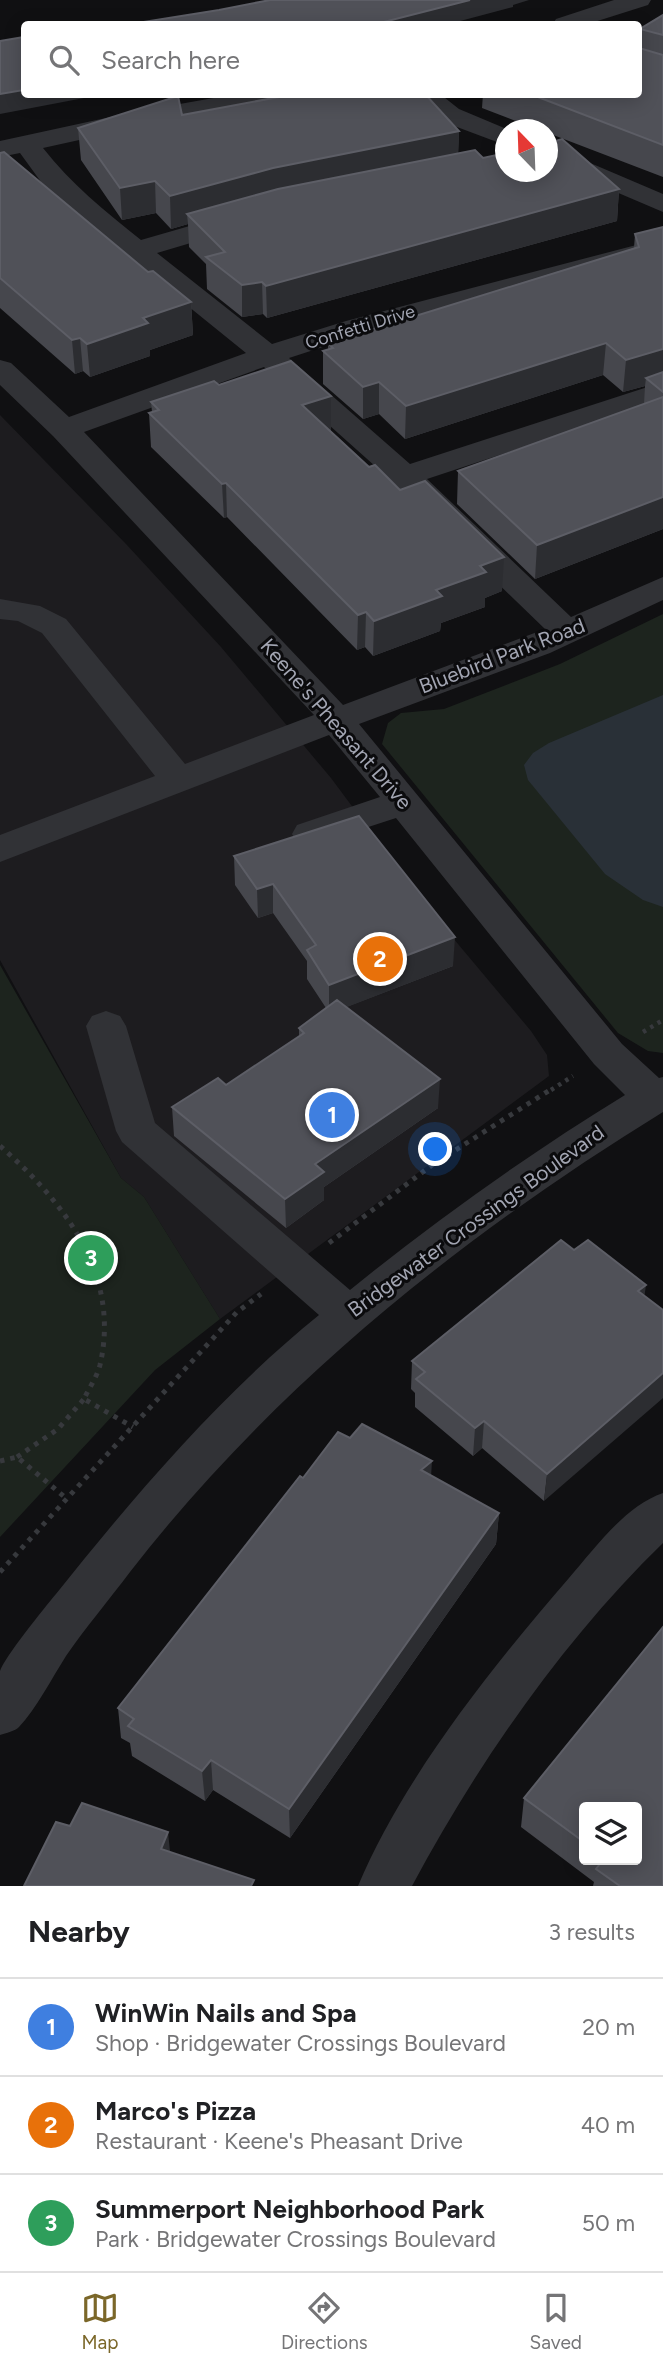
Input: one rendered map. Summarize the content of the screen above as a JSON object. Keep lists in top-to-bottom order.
{
  "streets": {
    "street": [
      "Confetti Drive",
      "Bluebird Park Road",
      "Keene's Pheasant Drive",
      "Bridgewater Crossings Boulevard"
    ]
  },
  "crossings": [
    ["Confetti Drive", "Keene's Pheasant Drive"],
    ["Bluebird Park Road", "Keene's Pheasant Drive"],
    ["Keene's Pheasant Drive", "Bridgewater Crossings Boulevard"]
  ],
  "north": "top left",
  "page": {
    "search": "Search here",
    "pins": ["2", "1", "3"],
    "heading": ["Nearby", "3 results"],
    "list": [
      {
        "mark": "1",
        "name": "WinWin Nails and Spa",
        "note": "Shop · Bridgewater Crossings Boulevard",
        "value": "20 m"
      },
      {
        "mark": "2",
        "name": "Marco's Pizza",
        "note": "Restaurant · Keene's Pheasant Drive",
        "value": "40 m"
      },
      {
        "mark": "3",
        "name": "Summerport Neighborhood Park",
        "note": "Park · Bridgewater Crossings Boulevard",
        "value": "50 m"
      }
    ],
    "nav": ["Map", "Directions", "Saved"]
  }
}
